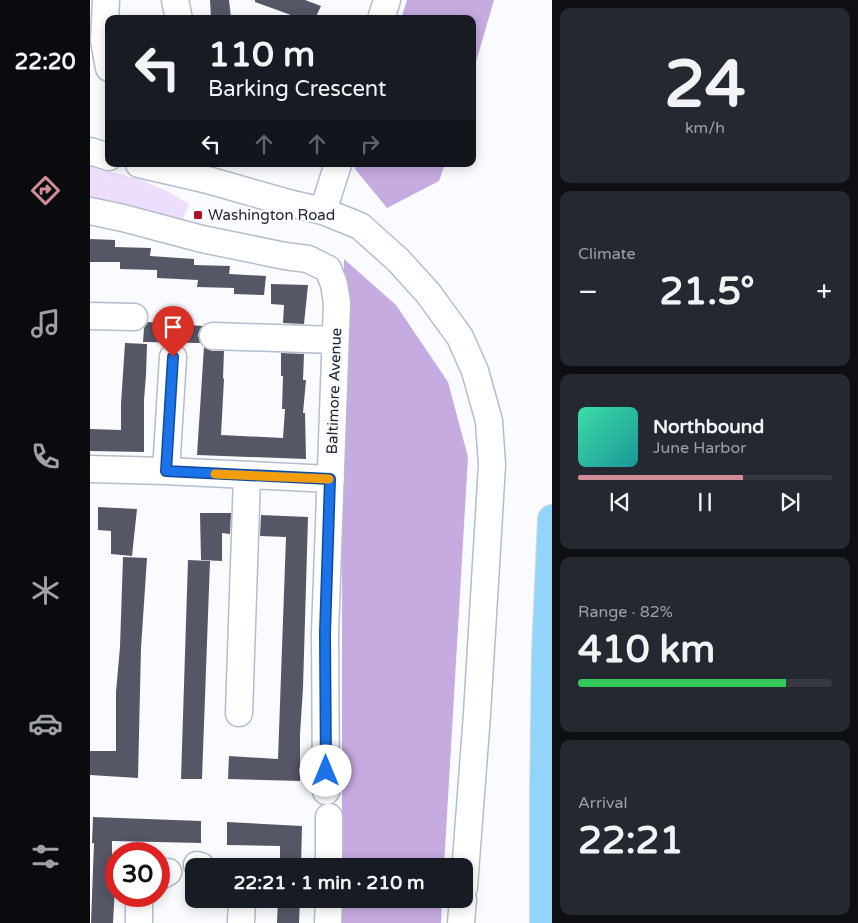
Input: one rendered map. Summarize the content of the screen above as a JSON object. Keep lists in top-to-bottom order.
{
  "streets": {
    "street": ["Baltimore Avenue"]
  },
  "places": {
    "transit": ["Washington Road"]
  },
  "page": {
    "tabs": "22:20",
    "tile": [
      ["24", "km/h"],
      "Climate",
      ["Range · 82%", "410 km"],
      ["Arrival", "22:21"]
    ],
    "turn": ["110 m", "Barking Crescent"],
    "heat": ["−", "21.5°", "+"],
    "song": ["Northbound", "June Harbor"],
    "limit": "30",
    "trip": "22:21 · 1 min · 210 m"
  }
}
